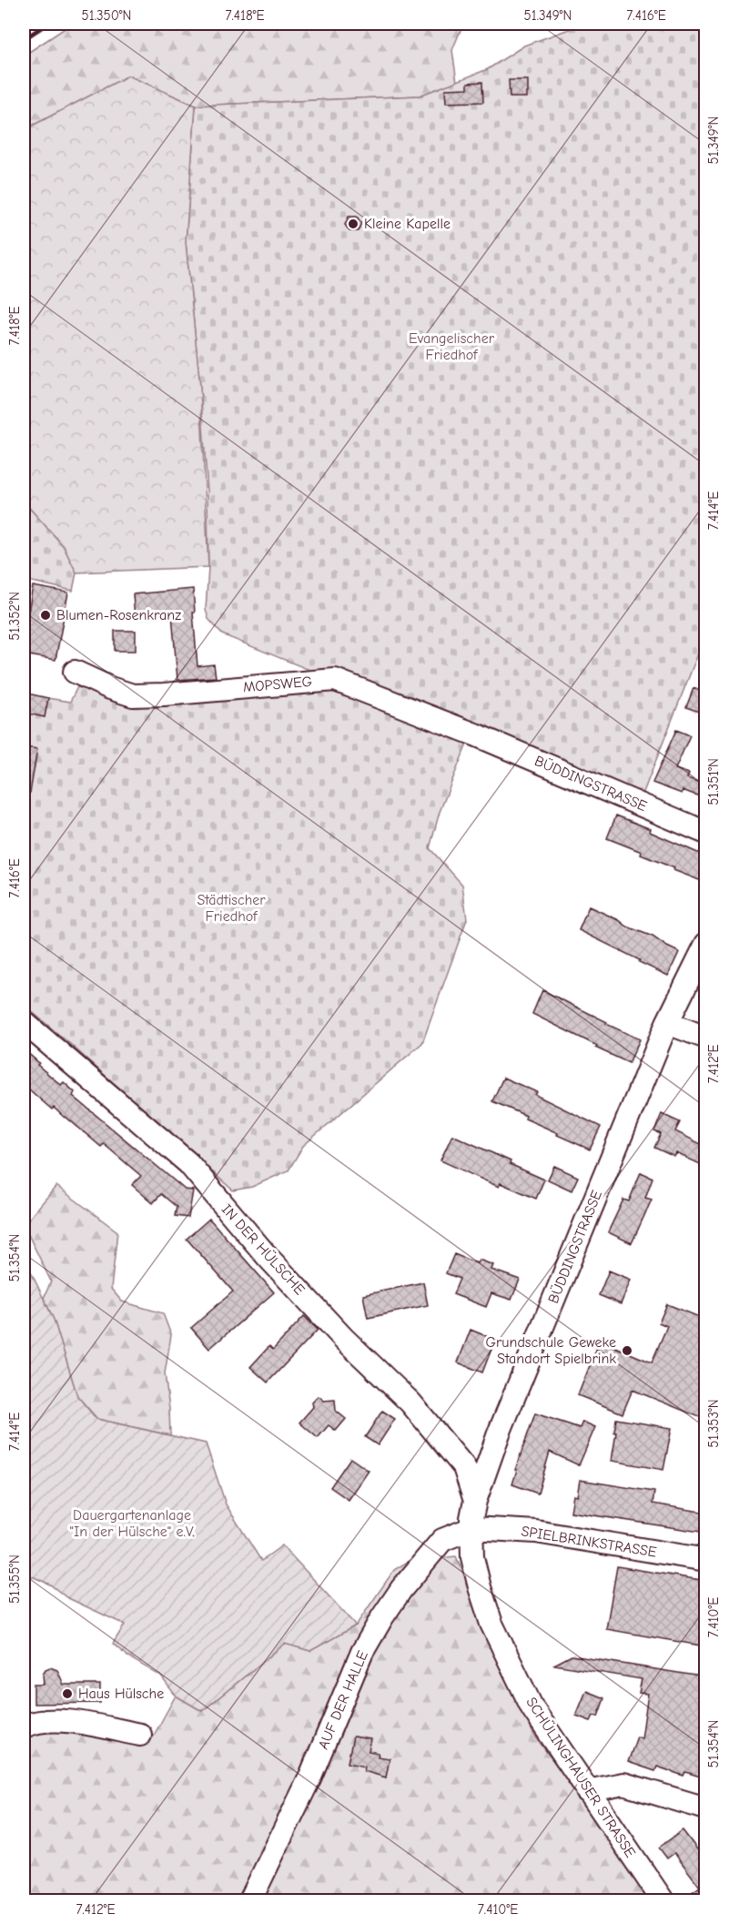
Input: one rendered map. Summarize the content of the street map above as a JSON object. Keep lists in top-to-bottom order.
{
  "streets": {
    "street": [
      "MOPSWEG",
      "BÜDDINGSTRASSE",
      "IN DER HÜLSCHE",
      "SPIELBRINKSTRASSE",
      "AUF DER HALLE",
      "SCHÜLINGHAUSER STRASSE"
    ]
  },
  "crossings": [
    ["MOPSWEG", "BÜDDINGSTRASSE"],
    ["BÜDDINGSTRASSE", "IN DER HÜLSCHE"],
    ["BÜDDINGSTRASSE", "SPIELBRINKSTRASSE"],
    ["BÜDDINGSTRASSE", "AUF DER HALLE"],
    ["BÜDDINGSTRASSE", "SCHÜLINGHAUSER STRASSE"],
    ["SPIELBRINKSTRASSE", "AUF DER HALLE"]
  ],
  "parks": ["Evangelischer Friedhof", "Städtischer Friedhof", "Dauergartenanlage \"In der Hülsche\" e.V."],
  "places": [
    "Kleine Kapelle",
    "Blumen-Rosenkranz",
    "Grundschule Geweke Standort Spielbrink",
    "Haus Hülsche"
  ],
  "coordinates": [
    "51.350°N",
    "7.418°E",
    "51.349°N",
    "7.416°E",
    "7.414°E",
    "51.352°N",
    "51.351°N",
    "7.412°E",
    "51.354°N",
    "51.353°N",
    "51.355°N",
    "7.410°E"
  ]
}
